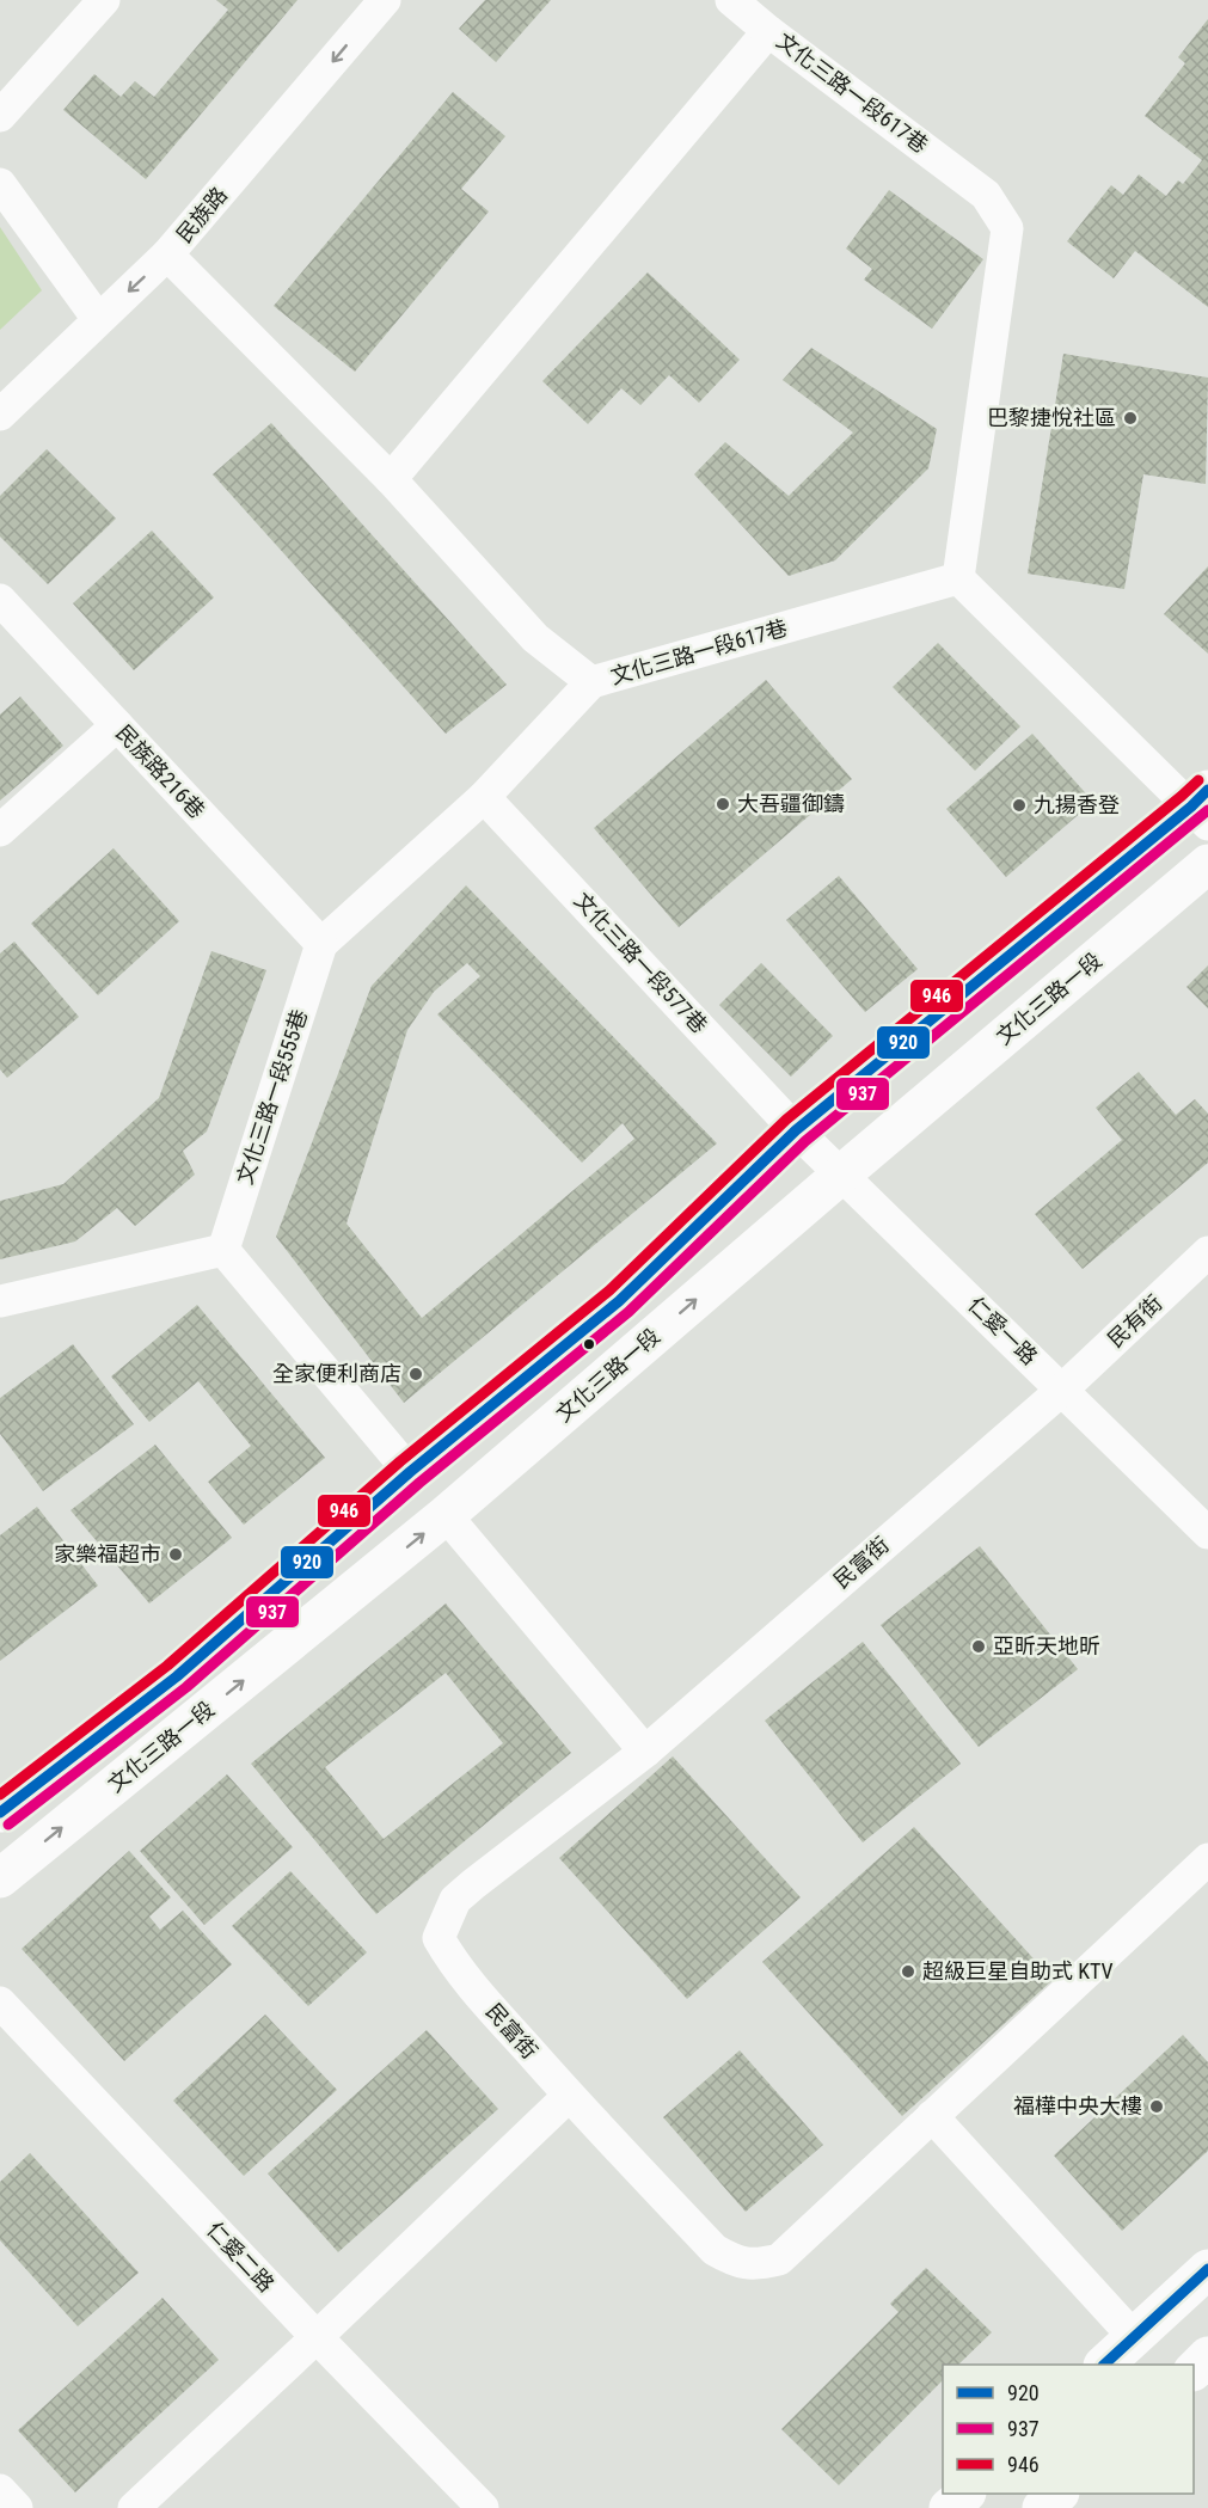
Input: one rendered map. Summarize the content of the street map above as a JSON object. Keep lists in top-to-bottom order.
{
  "streets": {
    "street": [
      "文化三路一段617巷",
      "民族路",
      "民族路216巷",
      "文化三路一段577巷",
      "文化三路一段",
      "文化三路一段555巷",
      "民有街",
      "仁愛一路",
      "民富街",
      "仁愛二路"
    ]
  },
  "crossings": [
    ["文化三路一段617巷", "民族路"],
    ["民族路216巷", "文化三路一段555巷"],
    ["文化三路一段577巷", "仁愛一路"],
    ["文化三路一段", "仁愛一路"],
    ["民有街", "仁愛一路"],
    ["民有街", "民富街"],
    ["仁愛一路", "民富街"]
  ],
  "places": [
    "巴黎捷悅社區",
    "大吾疆御鑄",
    "九揚香登",
    "全家便利商店",
    "家樂福超市",
    "亞昕天地昕",
    "超級巨星自助式 KTV",
    "福樺中央大樓"
  ],
  "lines": ["transit line 946", "transit line 920", "transit line 937"],
  "legend": ["920", "937", "946"]
}
